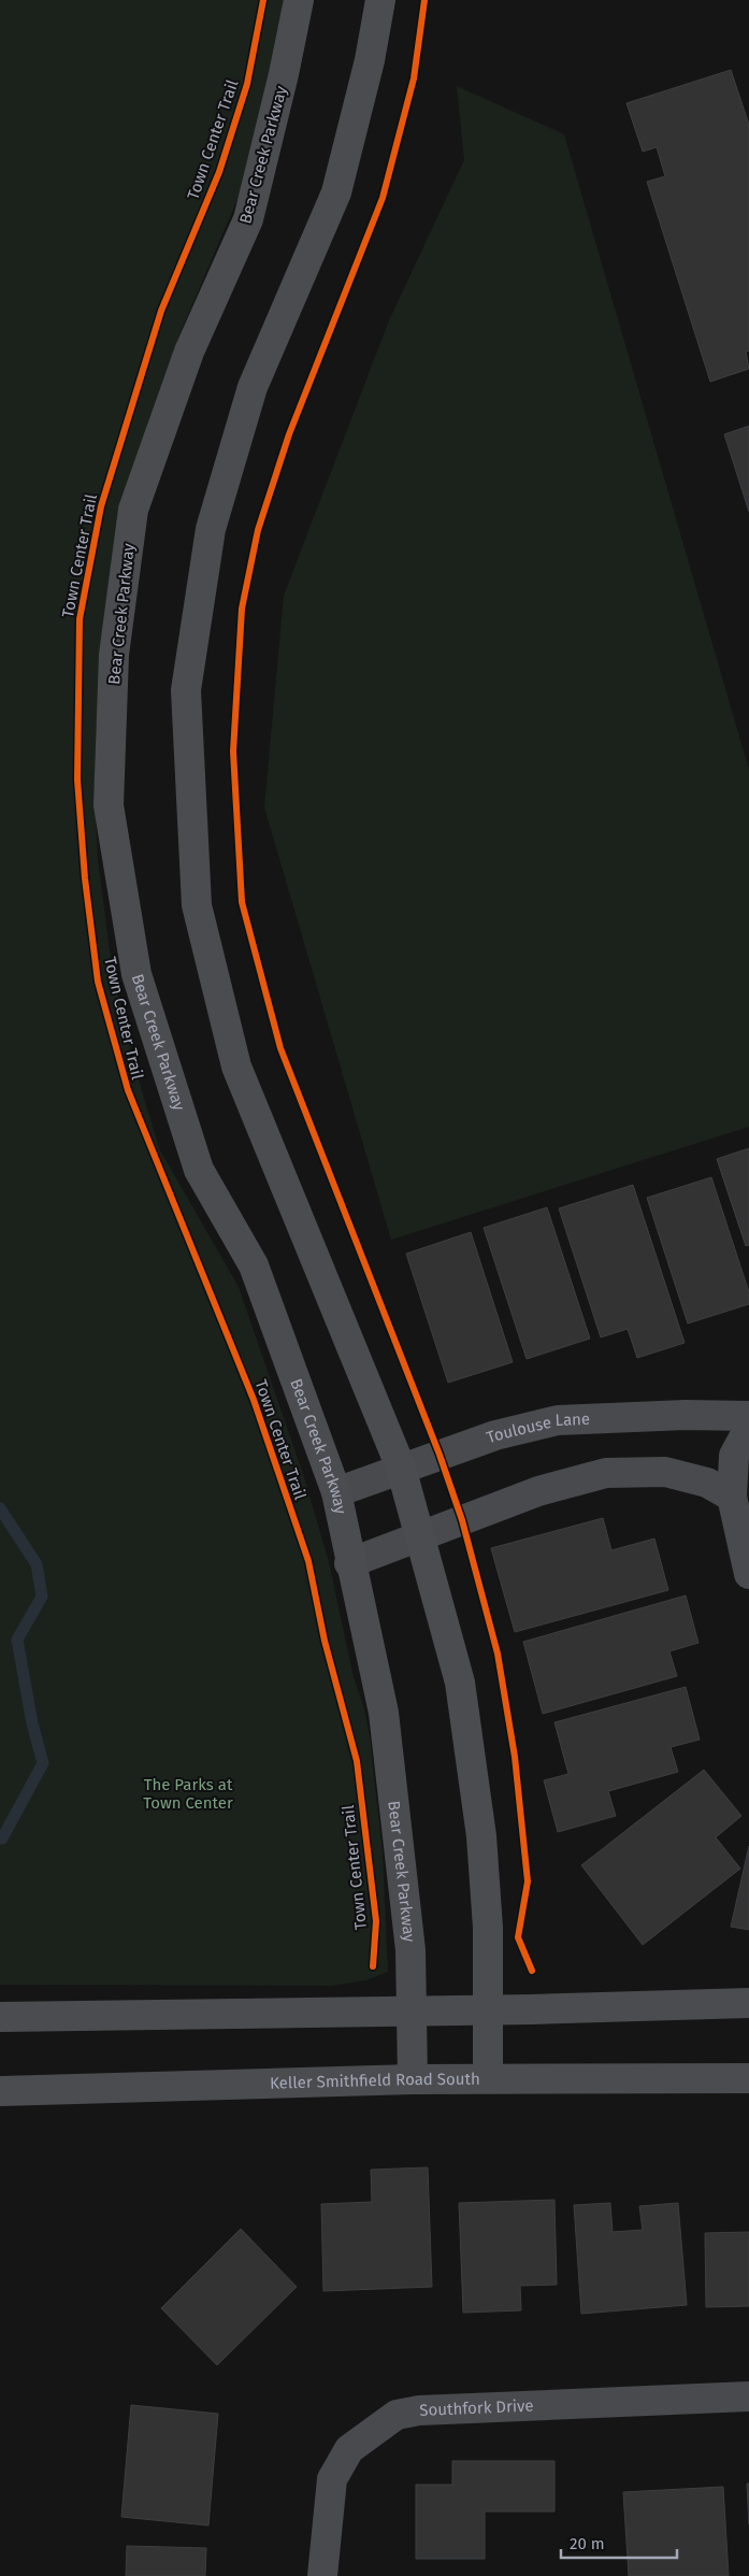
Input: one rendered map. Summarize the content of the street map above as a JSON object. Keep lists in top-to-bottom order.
{
  "streets": {
    "main road": ["Bear Creek Parkway", "Keller Smithfield Road South"],
    "street": ["Toulouse Lane", "Southfork Drive"],
    "cycle path": ["Town Center Trail"]
  },
  "crossings": [
    ["Bear Creek Parkway", "Toulouse Lane"],
    ["Bear Creek Parkway", "Keller Smithfield Road South"]
  ],
  "parks": ["The Parks at Town Center"],
  "scale_bar": "20 m"
}
